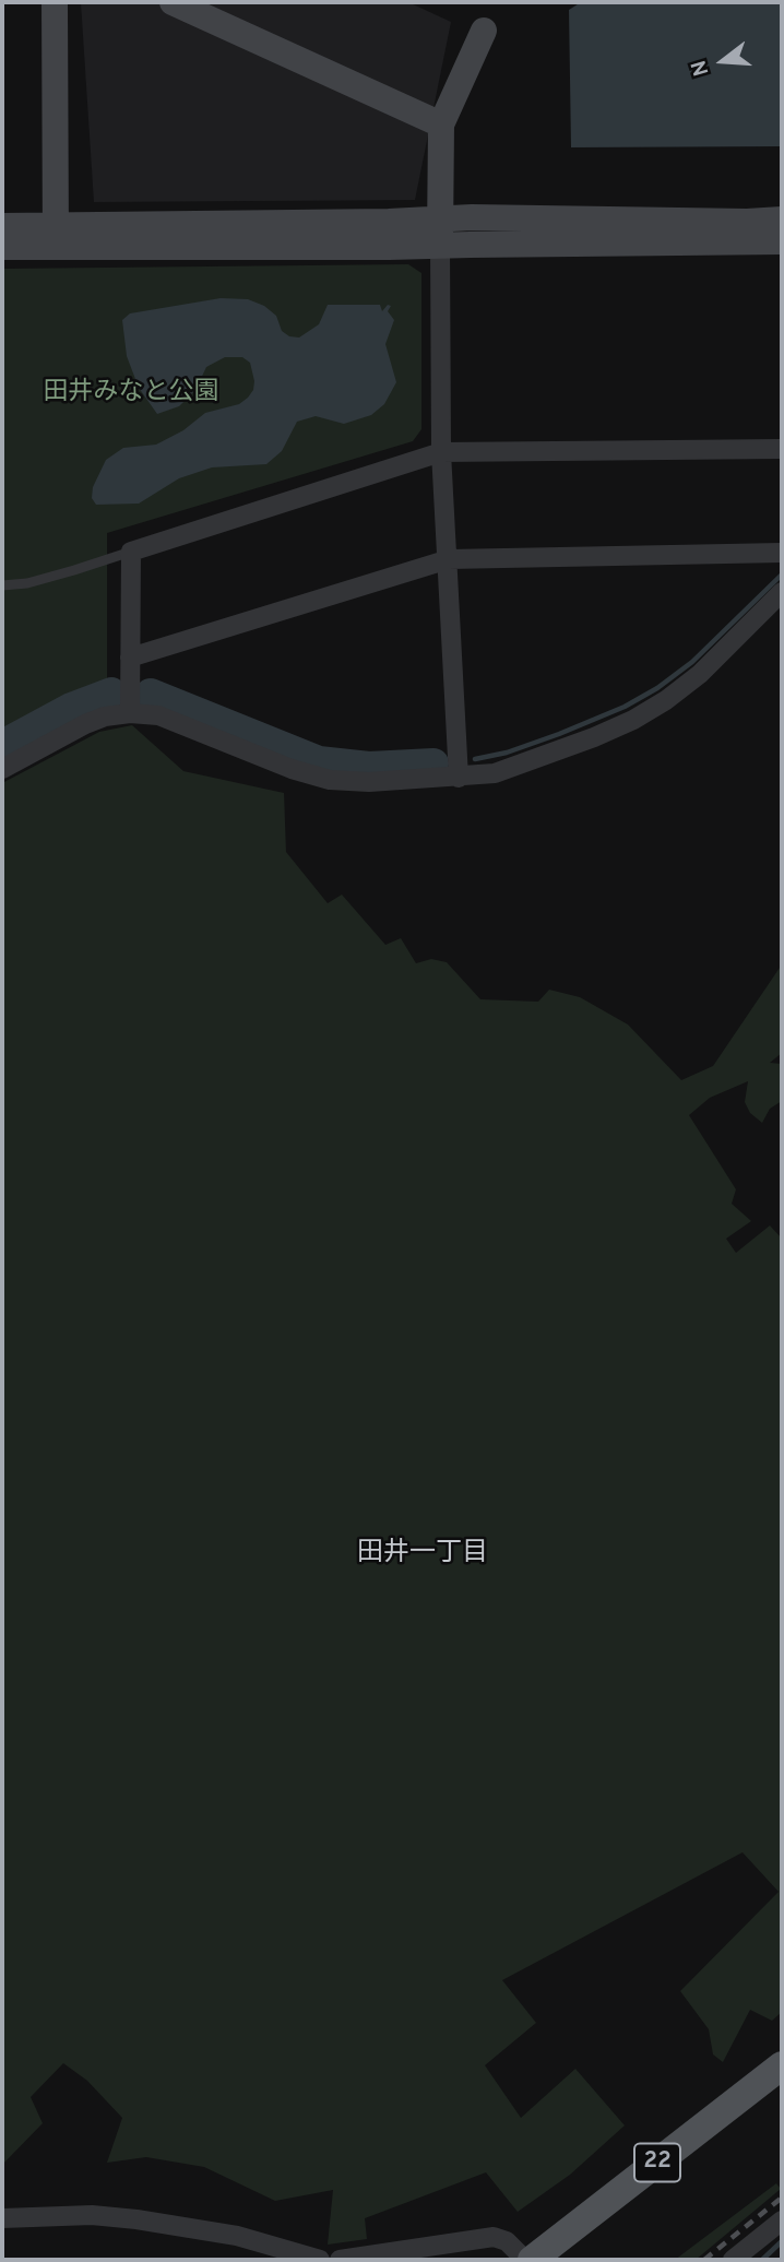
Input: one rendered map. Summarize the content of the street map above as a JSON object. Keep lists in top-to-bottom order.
{
  "streets": {
    "main road": ["22"]
  },
  "districts": ["田井一丁目"],
  "parks": ["田井みなと公園"],
  "north": "left"
}
